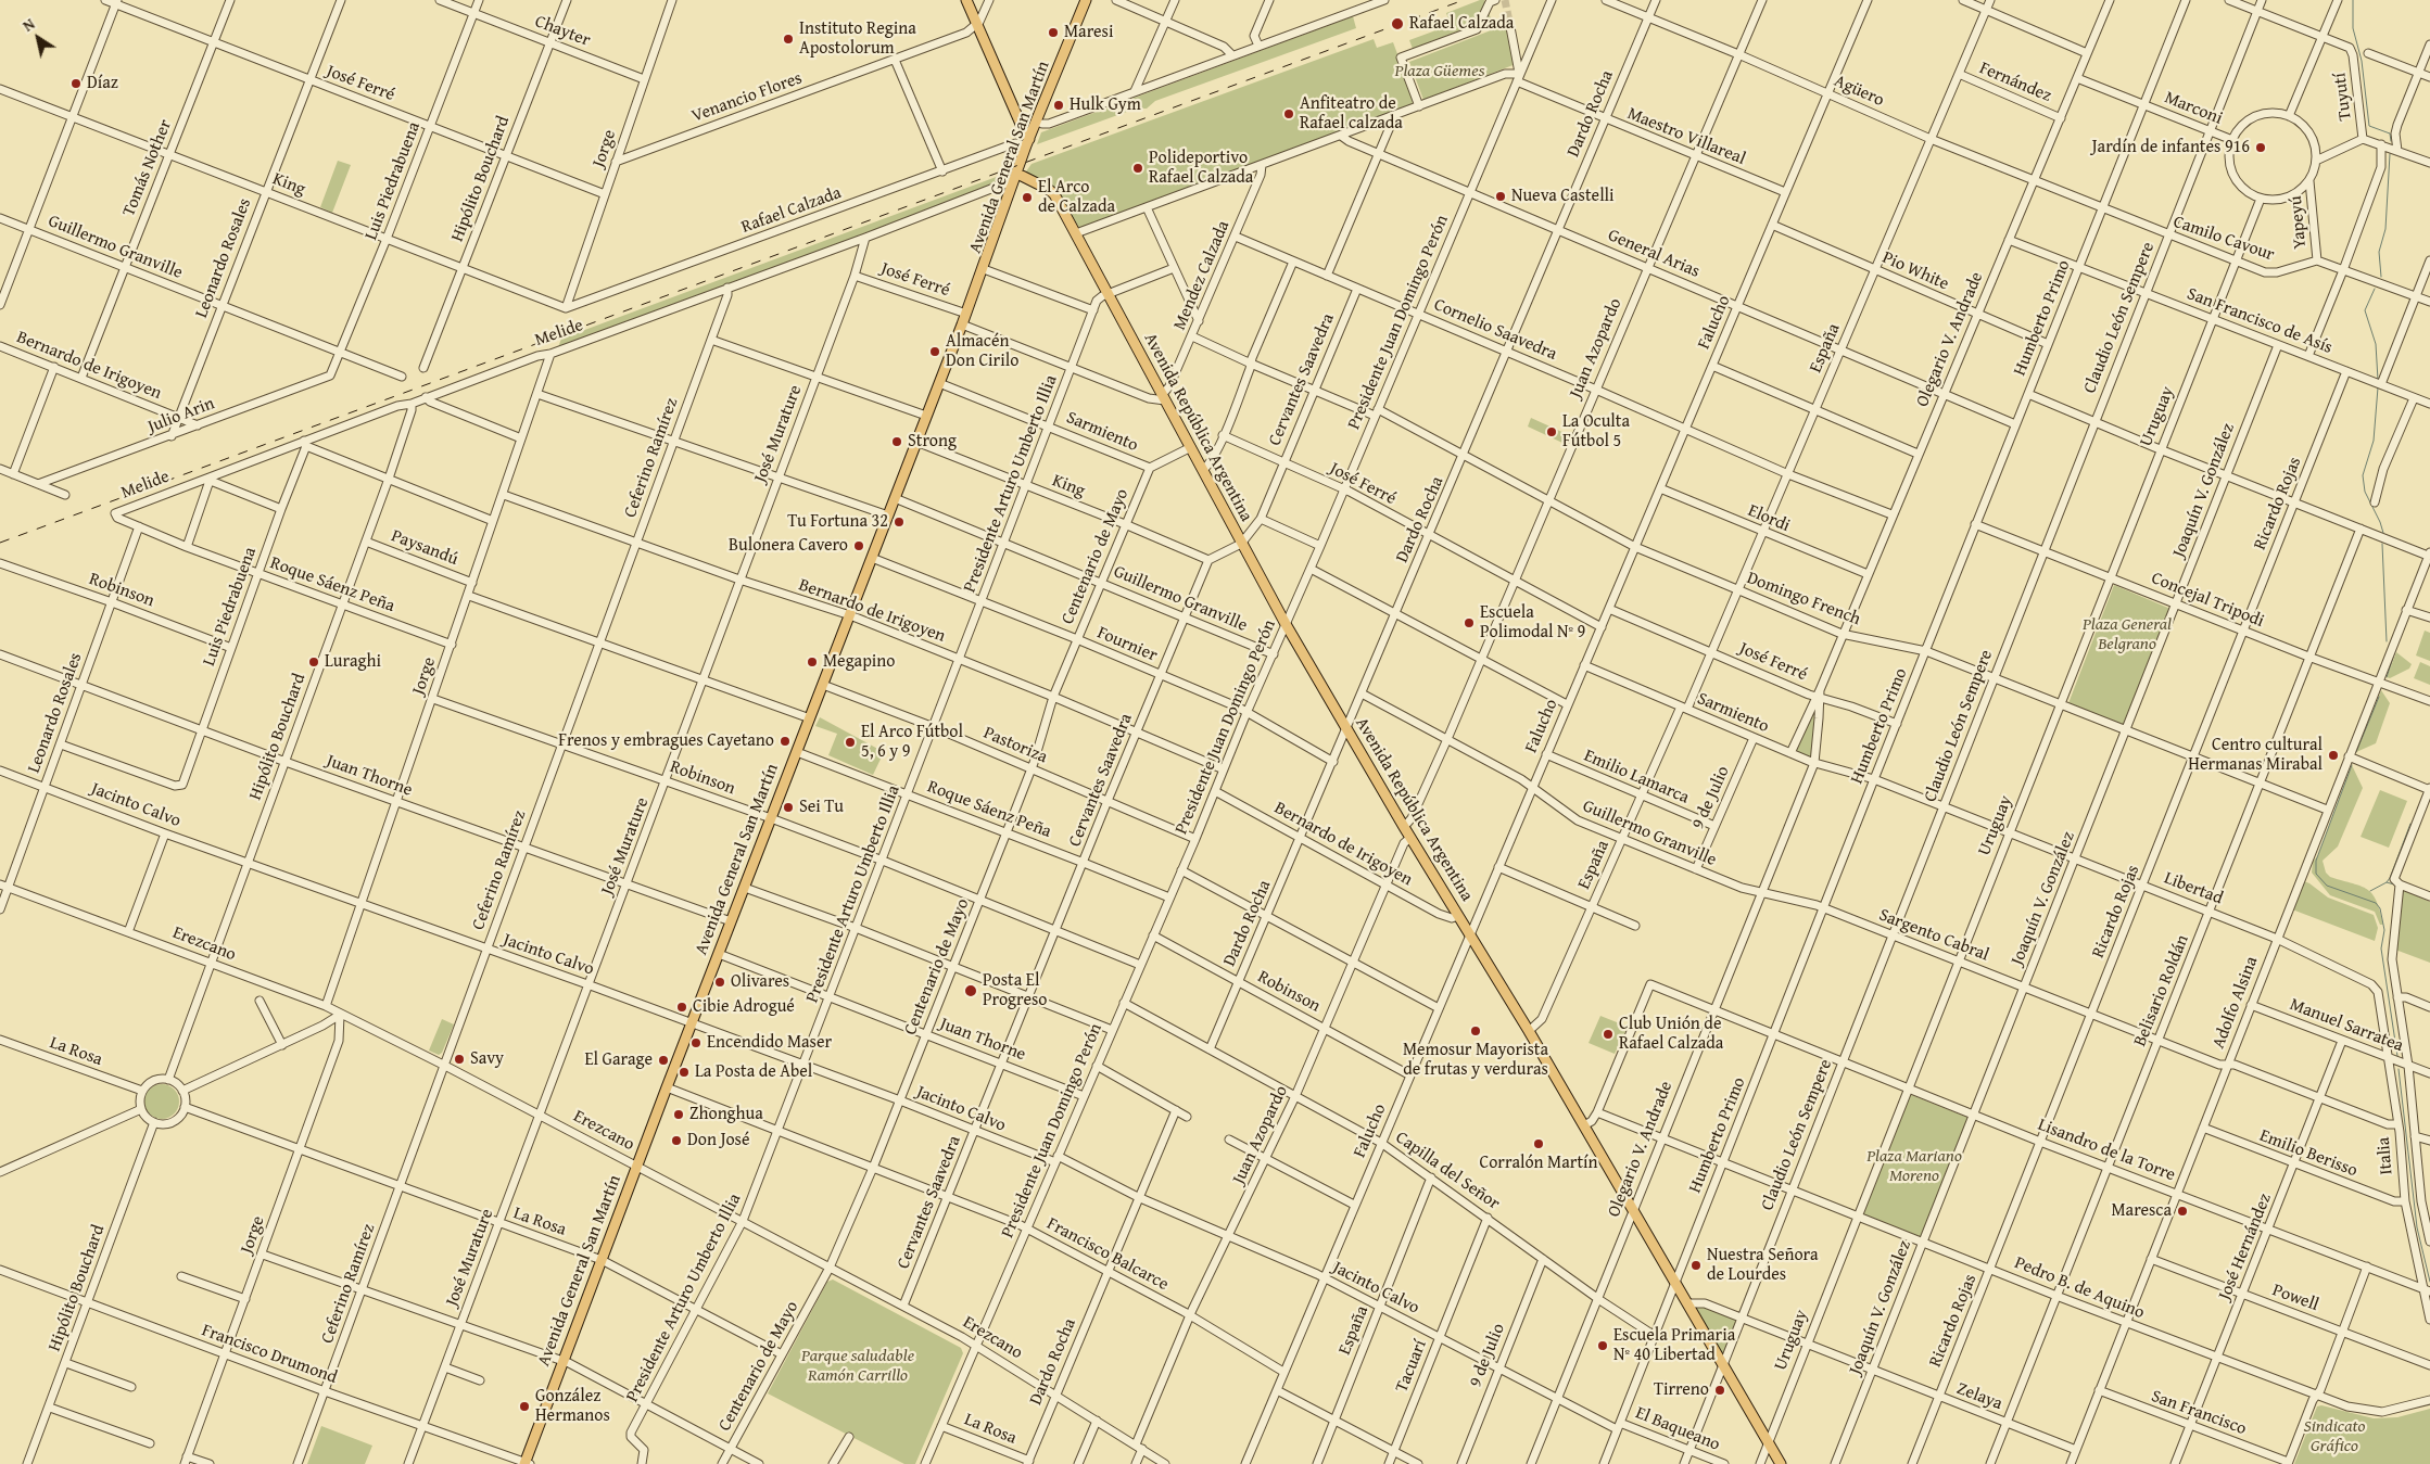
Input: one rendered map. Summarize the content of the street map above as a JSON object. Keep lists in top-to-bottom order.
{
  "streets": {
    "main road": ["Avenida General San Martín", "Avenida República Argentina"],
    "street": [
      "Chayter",
      "Fernández",
      "José Ferré",
      "Agüero",
      "Tuyutí",
      "Venancio Flores",
      "Marconi",
      "Dardo Rocha",
      "Maestro Villareal",
      "Jorge",
      "Tomás Nother",
      "Hipólito Bouchard",
      "Luis Piedrabuena",
      "King",
      "Rafael Calzada",
      "Yapeyú",
      "Camilo Cavour",
      "Guillermo Granville",
      "General Arias",
      "Leonardo Rosales",
      "Pio White",
      "Mendez Calzada",
      "Humberto Primo",
      "Claudio León Sempere",
      "San Francisco de Asís",
      "Presidente Juan Domingo Perón",
      "Falucho",
      "Cornelio Saavedra",
      "Melide",
      "Olegario V. Andrade",
      "Juan Azopardo",
      "España",
      "Bernardo de Irigoyen",
      "Cervantes Saavedra",
      "Julio Arin",
      "Uruguay",
      "Sarmiento",
      "José Murature",
      "Ceferino Ramírez",
      "Presidente Arturo Umberto Illia",
      "Joaquín V. González",
      "Ricardo Rojas",
      "Elordi",
      "Paysandú",
      "Centenario de Mayo",
      "Roque Sáenz Peña",
      "Robinson",
      "Domingo French",
      "Concejal Tripodi",
      "Fournier",
      "Pastoriza",
      "Juan Thorne",
      "Emilio Lamarca",
      "9 de Julio",
      "Jacinto Calvo",
      "Libertad",
      "Sargento Cabral",
      "Erezcano",
      "Belisario Roldán",
      "Adolfo Alsina",
      "Manuel Sarratea",
      "La Rosa",
      "Lisandro de la Torre",
      "Emilio Berisso",
      "Italia",
      "Capilla del Señor",
      "José Hernández",
      "Francisco Balcarce",
      "Pedro B. de Aquino",
      "Powell",
      "Francisco Drumond",
      "Tacuarí",
      "Zelaya",
      "San Francisco",
      "El Baqueano"
    ]
  },
  "crossings": [
    ["Chayter", "Jorge"],
    ["Chayter", "Hipólito Bouchard"],
    ["Chayter", "Luis Piedrabuena"],
    ["Fernández", "Olegario V. Andrade"],
    ["Fernández", "España"],
    ["José Ferré", "Dardo Rocha"],
    ["José Ferré", "Jorge"],
    ["José Ferré", "Avenida General San Martín"],
    ["José Ferré", "Tomás Nother"],
    ["José Ferré", "Hipólito Bouchard"],
    ["José Ferré", "Luis Piedrabuena"],
    ["José Ferré", "Leonardo Rosales"],
    ["José Ferré", "Humberto Primo"],
    ["José Ferré", "Presidente Juan Domingo Perón"],
    ["José Ferré", "Falucho"],
    ["José Ferré", "Olegario V. Andrade"],
    ["José Ferré", "Juan Azopardo"],
    ["José Ferré", "España"],
    ["José Ferré", "Cervantes Saavedra"],
    ["José Ferré", "José Murature"],
    ["Agüero", "Dardo Rocha"],
    ["Agüero", "Camilo Cavour"],
    ["Agüero", "Humberto Primo"],
    ["Agüero", "Falucho"],
    ["Agüero", "Olegario V. Andrade"],
    ["Agüero", "Juan Azopardo"],
    ["Agüero", "España"],
    ["Venancio Flores", "Jorge"],
    ["Marconi", "Yapeyú"],
    ["Marconi", "Humberto Primo"],
    ["Marconi", "Claudio León Sempere"],
    ["Marconi", "Olegario V. Andrade"],
    ["Marconi", "Uruguay"],
    ["Dardo Rocha", "Maestro Villareal"],
    ["Dardo Rocha", "Guillermo Granville"],
    ["Dardo Rocha", "General Arias"],
    ["Dardo Rocha", "Cornelio Saavedra"],
    ["Dardo Rocha", "Bernardo de Irigoyen"],
    ["Dardo Rocha", "Avenida República Argentina"],
    ["Dardo Rocha", "Robinson"],
    ["Dardo Rocha", "Domingo French"],
    ["Dardo Rocha", "Fournier"],
    ["Dardo Rocha", "Jacinto Calvo"],
    ["Dardo Rocha", "Erezcano"],
    ["Dardo Rocha", "La Rosa"],
    ["Dardo Rocha", "Capilla del Señor"],
    ["Dardo Rocha", "Francisco Balcarce"],
    ["Maestro Villareal", "Presidente Juan Domingo Perón"],
    ["Maestro Villareal", "Falucho"],
    ["Maestro Villareal", "Juan Azopardo"],
    ["Jorge", "King"],
    ["Jorge", "Rafael Calzada"],
    ["Jorge", "Melide"],
    ["Jorge", "Bernardo de Irigoyen"],
    ["Jorge", "Paysandú"],
    ["Jorge", "Roque Sáenz Peña"],
    ["Jorge", "Robinson"],
    ["Jorge", "Juan Thorne"],
    ["Jorge", "Jacinto Calvo"],
    ["Jorge", "Erezcano"],
    ["Jorge", "La Rosa"],
    ["Jorge", "Francisco Drumond"],
    ["Avenida General San Martín", "King"],
    ["Avenida General San Martín", "Rafael Calzada"],
    ["Avenida General San Martín", "Guillermo Granville"],
    ["Avenida General San Martín", "Melide"],
    ["Avenida General San Martín", "Bernardo de Irigoyen"],
    ["Avenida General San Martín", "Avenida República Argentina"],
    ["Avenida General San Martín", "Sarmiento"],
    ["Avenida General San Martín", "Roque Sáenz Peña"],
    ["Avenida General San Martín", "Robinson"],
    ["Avenida General San Martín", "Fournier"],
    ["Avenida General San Martín", "Pastoriza"],
    ["Avenida General San Martín", "Juan Thorne"],
    ["Avenida General San Martín", "Jacinto Calvo"],
    ["Avenida General San Martín", "Erezcano"],
    ["Avenida General San Martín", "La Rosa"],
    ["Avenida General San Martín", "Francisco Balcarce"],
    ["Avenida General San Martín", "Francisco Drumond"],
    ["Tomás Nother", "King"],
    ["Tomás Nother", "Guillermo Granville"],
    ["Tomás Nother", "Bernardo de Irigoyen"],
    ["Hipólito Bouchard", "King"],
    ["Hipólito Bouchard", "Melide"],
    ["Hipólito Bouchard", "Paysandú"],
    ["Hipólito Bouchard", "Roque Sáenz Peña"],
    ["Hipólito Bouchard", "Juan Thorne"],
    ["Hipólito Bouchard", "Jacinto Calvo"],
    ["Hipólito Bouchard", "Erezcano"],
    ["Hipólito Bouchard", "La Rosa"],
    ["Hipólito Bouchard", "Francisco Drumond"],
    ["Luis Piedrabuena", "King"],
    ["Luis Piedrabuena", "Guillermo Granville"],
    ["Luis Piedrabuena", "Leonardo Rosales"],
    ["Luis Piedrabuena", "Melide"],
    ["Luis Piedrabuena", "Julio Arin"],
    ["Luis Piedrabuena", "Roque Sáenz Peña"],
    ["Luis Piedrabuena", "Robinson"],
    ["Luis Piedrabuena", "Juan Thorne"],
    ["King", "Rafael Calzada"],
    ["King", "Leonardo Rosales"],
    ["King", "Cervantes Saavedra"],
    ["King", "Presidente Arturo Umberto Illia"],
    ["King", "Centenario de Mayo"],
    ["Yapeyú", "Camilo Cavour"],
    ["Yapeyú", "Uruguay"],
    ["Camilo Cavour", "Humberto Primo"],
    ["Camilo Cavour", "Claudio León Sempere"],
    ["Camilo Cavour", "Uruguay"],
    ["Guillermo Granville", "Leonardo Rosales"],
    ["Guillermo Granville", "Humberto Primo"],
    ["Guillermo Granville", "Presidente Juan Domingo Perón"],
    ["Guillermo Granville", "Falucho"],
    ["Guillermo Granville", "Olegario V. Andrade"],
    ["Guillermo Granville", "Juan Azopardo"],
    ["Guillermo Granville", "España"],
    ["Guillermo Granville", "Cervantes Saavedra"],
    ["Guillermo Granville", "Presidente Arturo Umberto Illia"],
    ["Guillermo Granville", "Centenario de Mayo"],
    ["Guillermo Granville", "9 de Julio"],
    ["Guillermo Granville", "Sargento Cabral"],
    ["General Arias", "Humberto Primo"],
    ["General Arias", "Presidente Juan Domingo Perón"],
    ["General Arias", "Falucho"],
    ["General Arias", "Olegario V. Andrade"],
    ["General Arias", "Juan Azopardo"],
    ["General Arias", "España"],
    ["Leonardo Rosales", "Bernardo de Irigoyen"],
    ["Leonardo Rosales", "Julio Arin"],
    ["Leonardo Rosales", "Roque Sáenz Peña"],
    ["Leonardo Rosales", "Robinson"],
    ["Leonardo Rosales", "Juan Thorne"],
    ["Leonardo Rosales", "Jacinto Calvo"],
    ["Leonardo Rosales", "Erezcano"],
    ["Pio White", "Humberto Primo"],
    ["Pio White", "Falucho"],
    ["Pio White", "Olegario V. Andrade"],
    ["Pio White", "España"],
    ["Mendez Calzada", "Cornelio Saavedra"],
    ["Mendez Calzada", "Avenida República Argentina"],
    ["Mendez Calzada", "Domingo French"],
    ["Humberto Primo", "San Francisco de Asís"],
    ["Humberto Primo", "Avenida República Argentina"],
    ["Humberto Primo", "Sarmiento"],
    ["Humberto Primo", "Domingo French"],
    ["Humberto Primo", "Concejal Tripodi"],
    ["Humberto Primo", "Jacinto Calvo"],
    ["Humberto Primo", "Libertad"],
    ["Humberto Primo", "Sargento Cabral"],
    ["Humberto Primo", "Lisandro de la Torre"],
    ["Humberto Primo", "Capilla del Señor"],
    ["Humberto Primo", "Pedro B. de Aquino"],
    ["Humberto Primo", "El Baqueano"],
    ["Claudio León Sempere", "San Francisco de Asís"],
    ["Claudio León Sempere", "Avenida República Argentina"],
    ["Claudio León Sempere", "Domingo French"],
    ["Claudio León Sempere", "Concejal Tripodi"],
    ["Claudio León Sempere", "Libertad"],
    ["Claudio León Sempere", "Sargento Cabral"],
    ["Claudio León Sempere", "Lisandro de la Torre"],
    ["Claudio León Sempere", "Pedro B. de Aquino"],
    ["Claudio León Sempere", "Zelaya"],
    ["Claudio León Sempere", "El Baqueano"],
    ["San Francisco de Asís", "Olegario V. Andrade"],
    ["San Francisco de Asís", "Uruguay"],
    ["San Francisco de Asís", "Joaquín V. González"],
    ["San Francisco de Asís", "Ricardo Rojas"],
    ["Presidente Juan Domingo Perón", "Cornelio Saavedra"],
    ["Presidente Juan Domingo Perón", "Bernardo de Irigoyen"],
    ["Presidente Juan Domingo Perón", "Avenida República Argentina"],
    ["Presidente Juan Domingo Perón", "Roque Sáenz Peña"],
    ["Presidente Juan Domingo Perón", "Robinson"],
    ["Presidente Juan Domingo Perón", "Domingo French"],
    ["Presidente Juan Domingo Perón", "Fournier"],
    ["Presidente Juan Domingo Perón", "Pastoriza"],
    ["Presidente Juan Domingo Perón", "Juan Thorne"],
    ["Presidente Juan Domingo Perón", "Jacinto Calvo"],
    ["Presidente Juan Domingo Perón", "Erezcano"],
    ["Presidente Juan Domingo Perón", "La Rosa"],
    ["Presidente Juan Domingo Perón", "Capilla del Señor"],
    ["Presidente Juan Domingo Perón", "Francisco Balcarce"],
    ["Falucho", "Cornelio Saavedra"],
    ["Falucho", "Avenida República Argentina"],
    ["Falucho", "Sarmiento"],
    ["Falucho", "Elordi"],
    ["Falucho", "Robinson"],
    ["Falucho", "Domingo French"],
    ["Falucho", "Emilio Lamarca"],
    ["Falucho", "Jacinto Calvo"],
    ["Falucho", "Capilla del Señor"],
    ["Falucho", "Francisco Balcarce"],
    ["Cornelio Saavedra", "Olegario V. Andrade"],
    ["Cornelio Saavedra", "Juan Azopardo"],
    ["Cornelio Saavedra", "España"],
    ["Cornelio Saavedra", "Cervantes Saavedra"],
    ["Melide", "José Murature"],
    ["Melide", "Ceferino Ramírez"],
    ["Melide", "Roque Sáenz Peña"],
    ["Olegario V. Andrade", "Avenida República Argentina"],
    ["Olegario V. Andrade", "Sarmiento"],
    ["Olegario V. Andrade", "Elordi"],
    ["Olegario V. Andrade", "Domingo French"],
    ["Olegario V. Andrade", "Jacinto Calvo"],
    ["Olegario V. Andrade", "Capilla del Señor"],
    ["Juan Azopardo", "Bernardo de Irigoyen"],
    ["Juan Azopardo", "Avenida República Argentina"],
    ["Juan Azopardo", "Robinson"],
    ["Juan Azopardo", "Domingo French"],
    ["Juan Azopardo", "Jacinto Calvo"],
    ["Juan Azopardo", "Erezcano"],
    ["Juan Azopardo", "Capilla del Señor"],
    ["Juan Azopardo", "Francisco Balcarce"],
    ["España", "Avenida República Argentina"],
    ["España", "Sarmiento"],
    ["España", "Elordi"],
    ["España", "Domingo French"],
    ["España", "Emilio Lamarca"],
    ["España", "Jacinto Calvo"],
    ["España", "Capilla del Señor"],
    ["Bernardo de Irigoyen", "Cervantes Saavedra"],
    ["Bernardo de Irigoyen", "Julio Arin"],
    ["Bernardo de Irigoyen", "Avenida República Argentina"],
    ["Bernardo de Irigoyen", "José Murature"],
    ["Bernardo de Irigoyen", "Ceferino Ramírez"],
    ["Bernardo de Irigoyen", "Presidente Arturo Umberto Illia"],
    ["Bernardo de Irigoyen", "Centenario de Mayo"],
    ["Cervantes Saavedra", "Avenida República Argentina"],
    ["Cervantes Saavedra", "Roque Sáenz Peña"],
    ["Cervantes Saavedra", "Robinson"],
    ["Cervantes Saavedra", "Domingo French"],
    ["Cervantes Saavedra", "Fournier"],
    ["Cervantes Saavedra", "Pastoriza"],
    ["Cervantes Saavedra", "Juan Thorne"],
    ["Cervantes Saavedra", "Jacinto Calvo"],
    ["Cervantes Saavedra", "Erezcano"],
    ["Cervantes Saavedra", "Francisco Balcarce"],
    ["Uruguay", "Avenida República Argentina"],
    ["Uruguay", "Domingo French"],
    ["Uruguay", "Concejal Tripodi"],
    ["Uruguay", "Libertad"],
    ["Uruguay", "Sargento Cabral"],
    ["Uruguay", "Lisandro de la Torre"],
    ["Uruguay", "Pedro B. de Aquino"],
    ["Uruguay", "Zelaya"],
    ["Avenida República Argentina", "Sarmiento"],
    ["Avenida República Argentina", "Presidente Arturo Umberto Illia"],
    ["Avenida República Argentina", "Zelaya"],
    ["Sarmiento", "Presidente Arturo Umberto Illia"],
    ["Sarmiento", "Centenario de Mayo"],
    ["Sarmiento", "9 de Julio"],
    ["Sarmiento", "Libertad"],
    ["José Murature", "Robinson"],
    ["José Murature", "Juan Thorne"],
    ["José Murature", "Jacinto Calvo"],
    ["José Murature", "Erezcano"],
    ["José Murature", "La Rosa"],
    ["José Murature", "Francisco Drumond"],
    ["Ceferino Ramírez", "Robinson"],
    ["Ceferino Ramírez", "Juan Thorne"],
    ["Ceferino Ramírez", "Jacinto Calvo"],
    ["Ceferino Ramírez", "Erezcano"],
    ["Ceferino Ramírez", "La Rosa"],
    ["Ceferino Ramírez", "Francisco Drumond"],
    ["Presidente Arturo Umberto Illia", "Roque Sáenz Peña"],
    ["Presidente Arturo Umberto Illia", "Robinson"],
    ["Presidente Arturo Umberto Illia", "Fournier"],
    ["Presidente Arturo Umberto Illia", "Pastoriza"],
    ["Presidente Arturo Umberto Illia", "Juan Thorne"],
    ["Presidente Arturo Umberto Illia", "Jacinto Calvo"],
    ["Presidente Arturo Umberto Illia", "Erezcano"],
    ["Presidente Arturo Umberto Illia", "La Rosa"],
    ["Presidente Arturo Umberto Illia", "Francisco Balcarce"],
    ["Joaquín V. González", "Domingo French"],
    ["Joaquín V. González", "Concejal Tripodi"],
    ["Joaquín V. González", "Libertad"],
    ["Joaquín V. González", "Sargento Cabral"],
    ["Joaquín V. González", "Lisandro de la Torre"],
    ["Joaquín V. González", "Pedro B. de Aquino"],
    ["Joaquín V. González", "Zelaya"],
    ["Ricardo Rojas", "Domingo French"],
    ["Ricardo Rojas", "Concejal Tripodi"],
    ["Ricardo Rojas", "Libertad"],
    ["Ricardo Rojas", "Sargento Cabral"],
    ["Ricardo Rojas", "Lisandro de la Torre"],
    ["Ricardo Rojas", "Pedro B. de Aquino"],
    ["Ricardo Rojas", "Zelaya"],
    ["Centenario de Mayo", "Roque Sáenz Peña"],
    ["Centenario de Mayo", "Robinson"],
    ["Centenario de Mayo", "Fournier"],
    ["Centenario de Mayo", "Pastoriza"],
    ["Centenario de Mayo", "Juan Thorne"],
    ["Centenario de Mayo", "Jacinto Calvo"],
    ["Centenario de Mayo", "Erezcano"],
    ["Centenario de Mayo", "La Rosa"],
    ["Centenario de Mayo", "Francisco Balcarce"],
    ["Domingo French", "Belisario Roldán"],
    ["Domingo French", "Adolfo Alsina"],
    ["Concejal Tripodi", "Belisario Roldán"],
    ["Concejal Tripodi", "Adolfo Alsina"],
    ["Emilio Lamarca", "9 de Julio"],
    ["9 de Julio", "Jacinto Calvo"],
    ["9 de Julio", "Capilla del Señor"],
    ["Jacinto Calvo", "Tacuarí"],
    ["Jacinto Calvo", "El Baqueano"],
    ["Libertad", "Belisario Roldán"],
    ["Libertad", "Adolfo Alsina"],
    ["Libertad", "Italia"],
    ["Sargento Cabral", "Belisario Roldán"],
    ["Sargento Cabral", "Adolfo Alsina"],
    ["Sargento Cabral", "Italia"],
    ["Sargento Cabral", "José Hernández"],
    ["Belisario Roldán", "Lisandro de la Torre"],
    ["Belisario Roldán", "Pedro B. de Aquino"],
    ["Belisario Roldán", "Zelaya"],
    ["Adolfo Alsina", "Manuel Sarratea"],
    ["Adolfo Alsina", "Lisandro de la Torre"],
    ["Adolfo Alsina", "Emilio Berisso"],
    ["Adolfo Alsina", "Pedro B. de Aquino"],
    ["Adolfo Alsina", "Powell"],
    ["Adolfo Alsina", "Zelaya"],
    ["Adolfo Alsina", "San Francisco"],
    ["Manuel Sarratea", "Italia"],
    ["Manuel Sarratea", "José Hernández"],
    ["Lisandro de la Torre", "Italia"],
    ["Lisandro de la Torre", "José Hernández"],
    ["Emilio Berisso", "Italia"],
    ["Emilio Berisso", "José Hernández"],
    ["Capilla del Señor", "Tacuarí"],
    ["José Hernández", "Pedro B. de Aquino"],
    ["José Hernández", "Powell"],
    ["José Hernández", "San Francisco"]
  ],
  "parks": [
    "Plaza Güemes",
    "Plaza General Belgrano",
    "Plaza Mariano Moreno",
    "Parque saludable Ramón Carrillo",
    "Sindicato Gráfico"
  ],
  "places": [
    "Rafael Calzada",
    "Maresi",
    "Instituto Regina Apostolorum",
    "Díaz",
    "Hulk Gym",
    "Anfiteatro de Rafael calzada",
    "Jardín de infantes 916",
    "Polideportivo Rafael Calzada",
    "Nueva Castelli",
    "El Arco de Calzada",
    "Almacén Don Cirilo",
    "La Oculta Fútbol 5",
    "Strong",
    "Tu Fortuna 32",
    "Bulonera Cavero",
    "Escuela Polimodal Nº 9",
    "Luraghi",
    "Megapino",
    "Frenos y embragues Cayetano",
    "El Arco Fútbol 5, 6 y 9",
    "Centro cultural Hermanas Mirabal",
    "Sei Tu",
    "Olivares",
    "Posta El Progreso",
    "Cibie Adrogué",
    "Memosur Mayorista de frutas y verduras",
    "Club Unión de Rafael Calzada",
    "Encendido Maser",
    "Savy",
    "El Garage",
    "La Posta de Abel",
    "Zhonghua",
    "Don José",
    "Corralón Martín",
    "Maresca",
    "Nuestra Señora de Lourdes",
    "Escuela Primaria Nº 40 Libertad",
    "Tirreno",
    "González Hermanos"
  ],
  "north": "top left"
}
